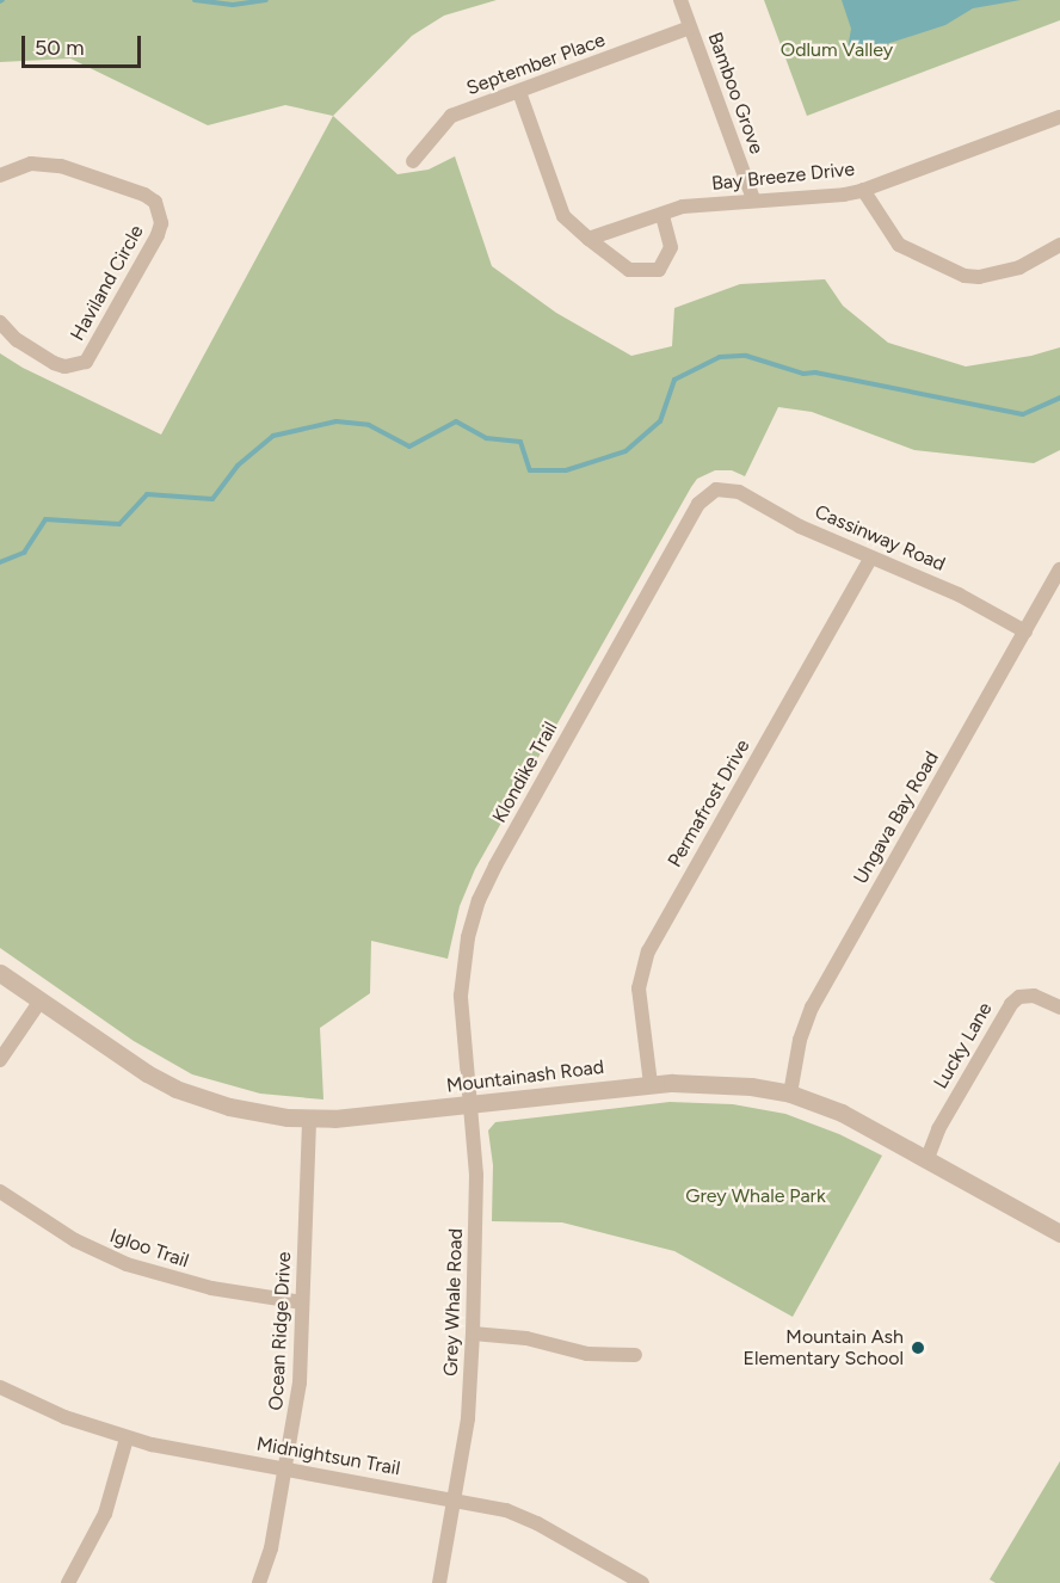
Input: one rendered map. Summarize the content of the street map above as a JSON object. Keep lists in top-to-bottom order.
{
  "streets": {
    "street": [
      "September Place",
      "Bamboo Grove",
      "Bay Breeze Drive",
      "Haviland Circle",
      "Cassinway Road",
      "Klondike Trail",
      "Permafrost Drive",
      "Ungava Bay Road",
      "Lucky Lane",
      "Mountainash Road",
      "Igloo Trail",
      "Grey Whale Road",
      "Ocean Ridge Drive",
      "Midnightsun Trail"
    ]
  },
  "crossings": [
    ["September Place", "Bamboo Grove"],
    ["Bamboo Grove", "Bay Breeze Drive"],
    ["Cassinway Road", "Klondike Trail"],
    ["Cassinway Road", "Permafrost Drive"],
    ["Cassinway Road", "Ungava Bay Road"],
    ["Klondike Trail", "Mountainash Road"],
    ["Klondike Trail", "Grey Whale Road"],
    ["Permafrost Drive", "Mountainash Road"],
    ["Ungava Bay Road", "Mountainash Road"],
    ["Lucky Lane", "Mountainash Road"],
    ["Mountainash Road", "Grey Whale Road"],
    ["Mountainash Road", "Ocean Ridge Drive"],
    ["Igloo Trail", "Ocean Ridge Drive"],
    ["Grey Whale Road", "Midnightsun Trail"],
    ["Ocean Ridge Drive", "Midnightsun Trail"]
  ],
  "parks": ["Odlum Valley", "Grey Whale Park"],
  "places": ["Mountain Ash Elementary School"],
  "scale_bar": "50 m"
}
